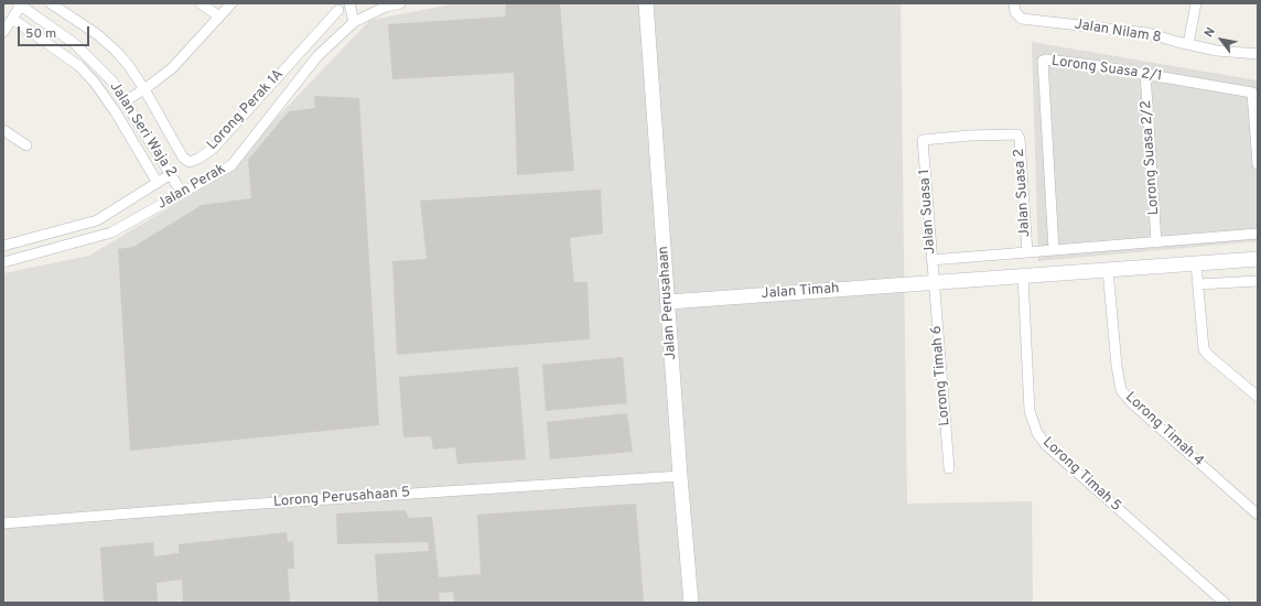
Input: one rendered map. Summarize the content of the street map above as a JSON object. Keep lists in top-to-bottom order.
{
  "streets": {
    "main road": ["Jalan Timah", "Jalan Perusahaan"],
    "street": [
      "Jalan Nilam 8",
      "Lorong Suasa 2/1",
      "Lorong Perak 1A",
      "Jalan Seri Waja 2",
      "Lorong Suasa 2/2",
      "Jalan Perak",
      "Jalan Suasa 2",
      "Jalan Suasa 1",
      "Lorong Timah 6",
      "Lorong Timah 4",
      "Lorong Timah 5",
      "Lorong Perusahaan 5"
    ]
  },
  "crossings": [
    ["Lorong Suasa 2/1", "Lorong Suasa 2/2"],
    ["Jalan Seri Waja 2", "Jalan Perak"],
    ["Jalan Suasa 2", "Jalan Suasa 1"],
    ["Jalan Suasa 1", "Jalan Timah"],
    ["Jalan Suasa 1", "Lorong Timah 6"],
    ["Jalan Timah", "Jalan Perusahaan"],
    ["Jalan Timah", "Lorong Timah 6"],
    ["Jalan Timah", "Lorong Timah 4"],
    ["Jalan Timah", "Lorong Timah 5"],
    ["Jalan Perusahaan", "Lorong Perusahaan 5"]
  ],
  "scale_bar": "50 m",
  "north": "top left"
}
